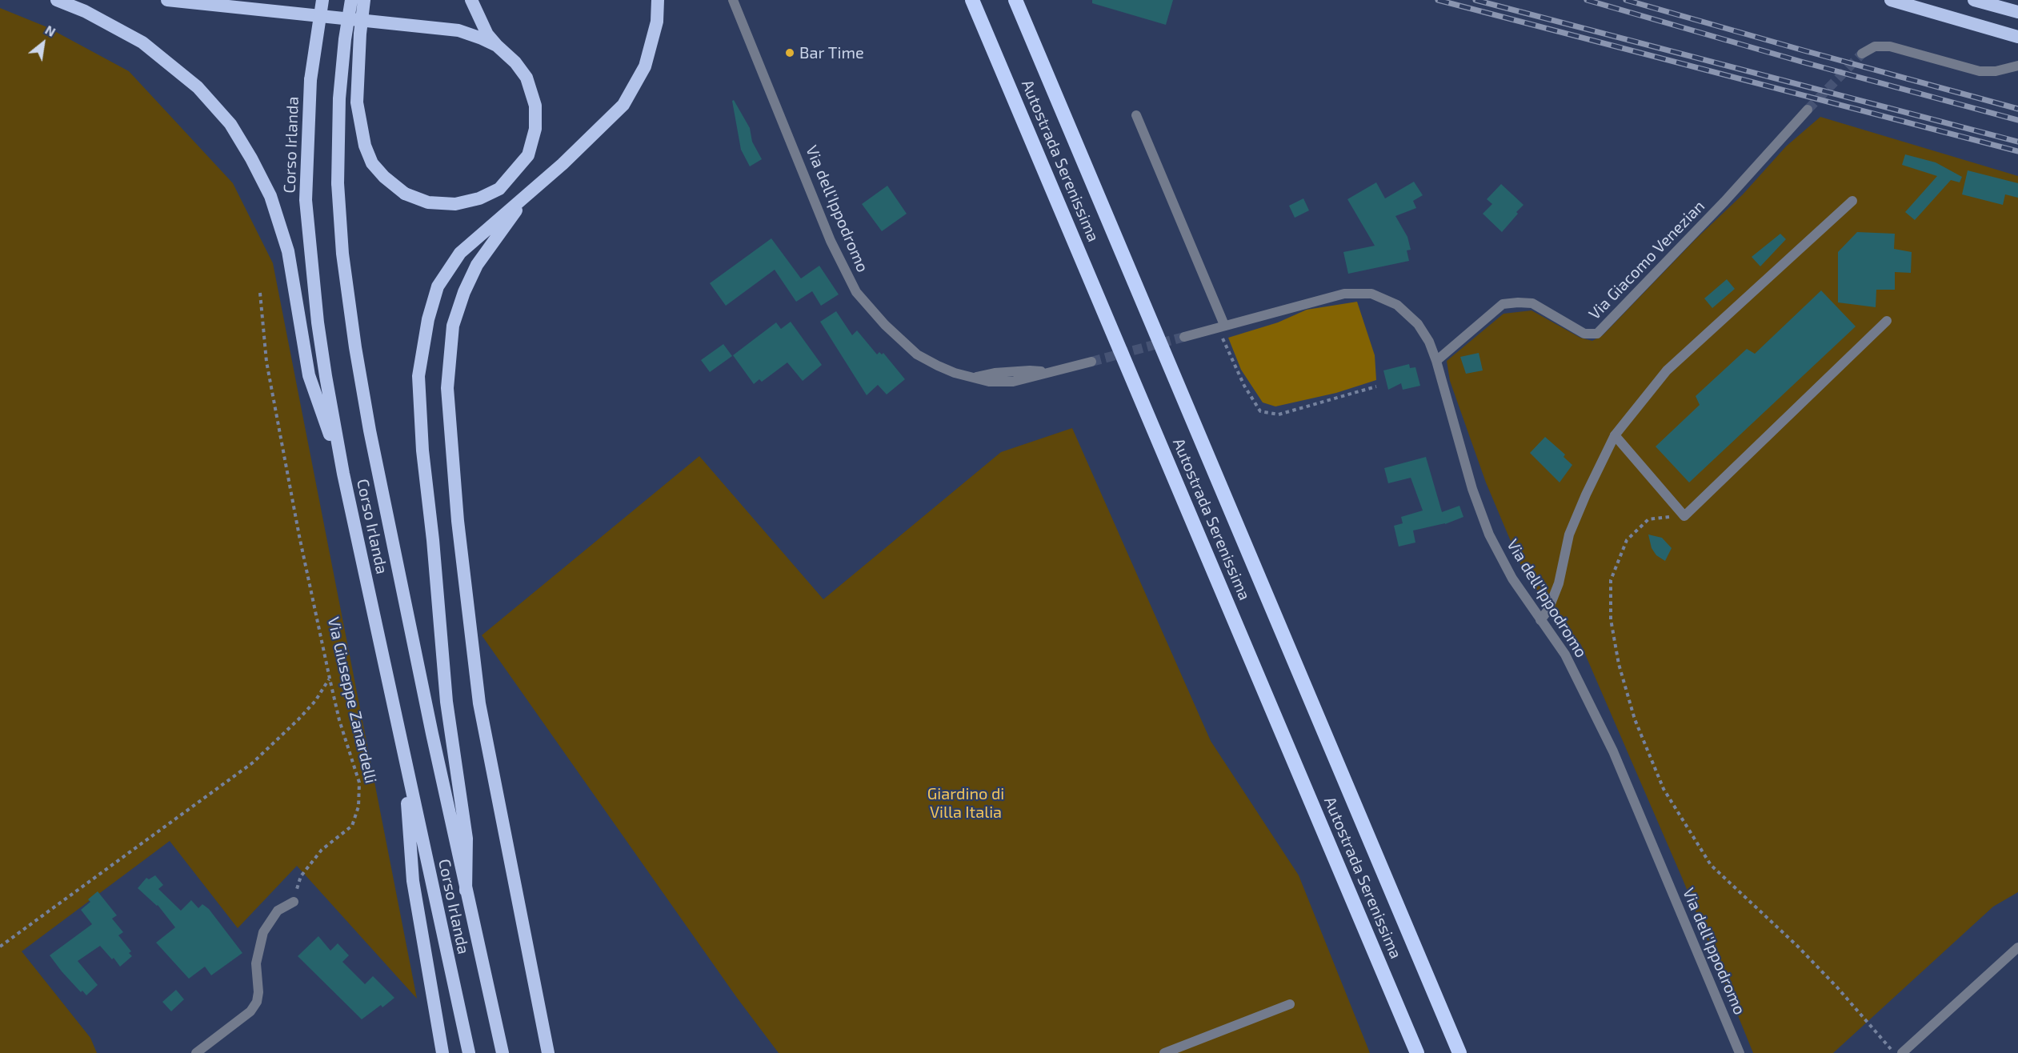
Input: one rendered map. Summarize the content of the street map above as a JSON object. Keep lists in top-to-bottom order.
{
  "streets": {
    "highway": ["Corso Irlanda", "Autostrada Serenissima"],
    "street": ["Via dell'Ippodromo", "Via Giacomo Venezian"],
    "path": ["Via Giuseppe Zanardelli"]
  },
  "crossings": [
    ["Via dell'Ippodromo", "Via Giacomo Venezian"]
  ],
  "parks": ["Giardino di Villa Italia"],
  "places": ["Bar Time"],
  "north": "top right"
}
